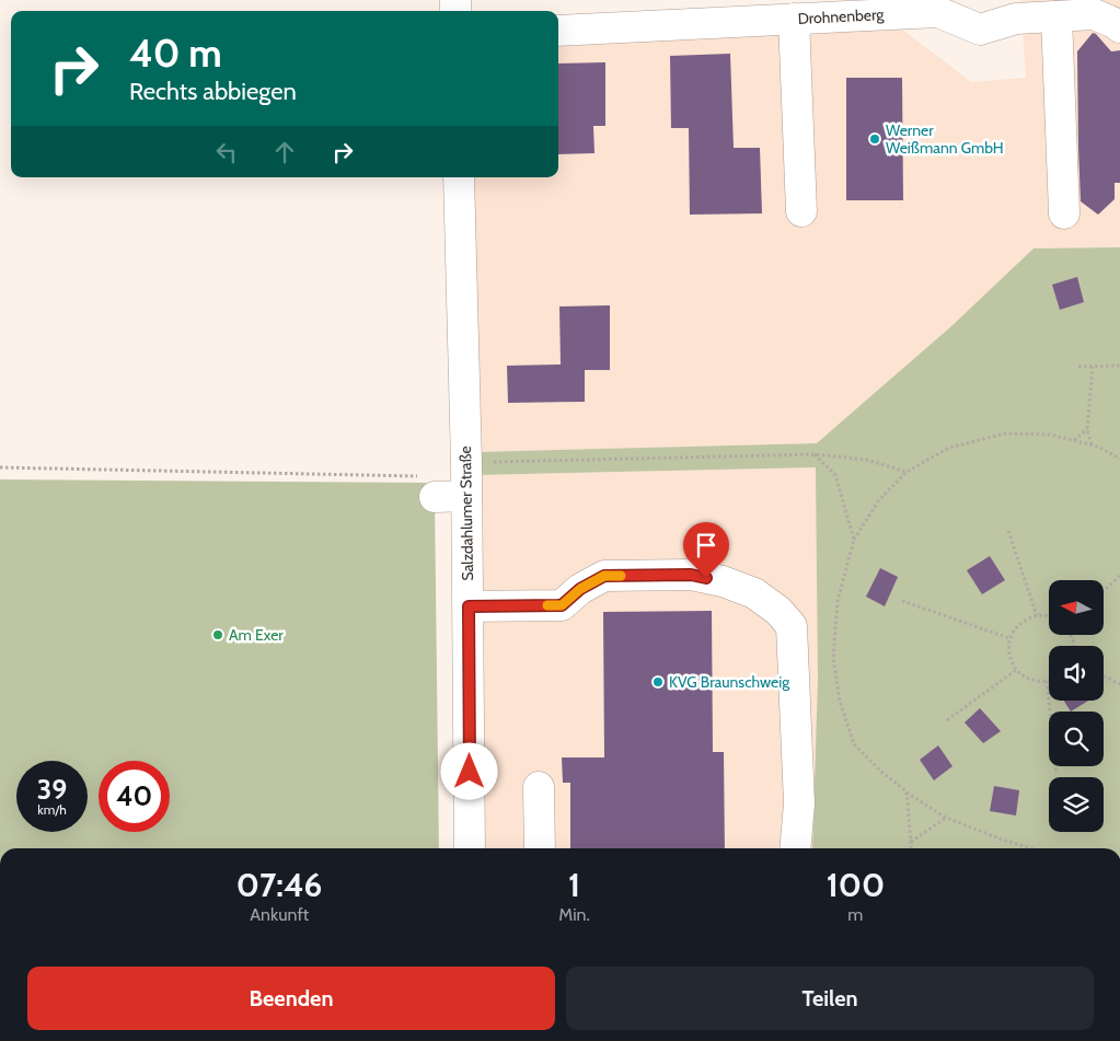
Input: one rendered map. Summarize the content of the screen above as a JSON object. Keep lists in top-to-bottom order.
{
  "streets": {
    "street": ["Drohnenberg", "Salzdahlumer Straße"]
  },
  "places": ["Werner Weißmann GmbH", "Am Exer", "KVG Braunschweig"],
  "north": "left",
  "page": {
    "turn": ["40 m", "Rechts abbiegen"],
    "speed": "39 km/h",
    "limit": "40",
    "eta": [
      "07:46",
      "Ankunft",
      "1",
      "Min.",
      "100",
      "m"
    ],
    "buttons": ["Beenden", "Teilen"]
  }
}
